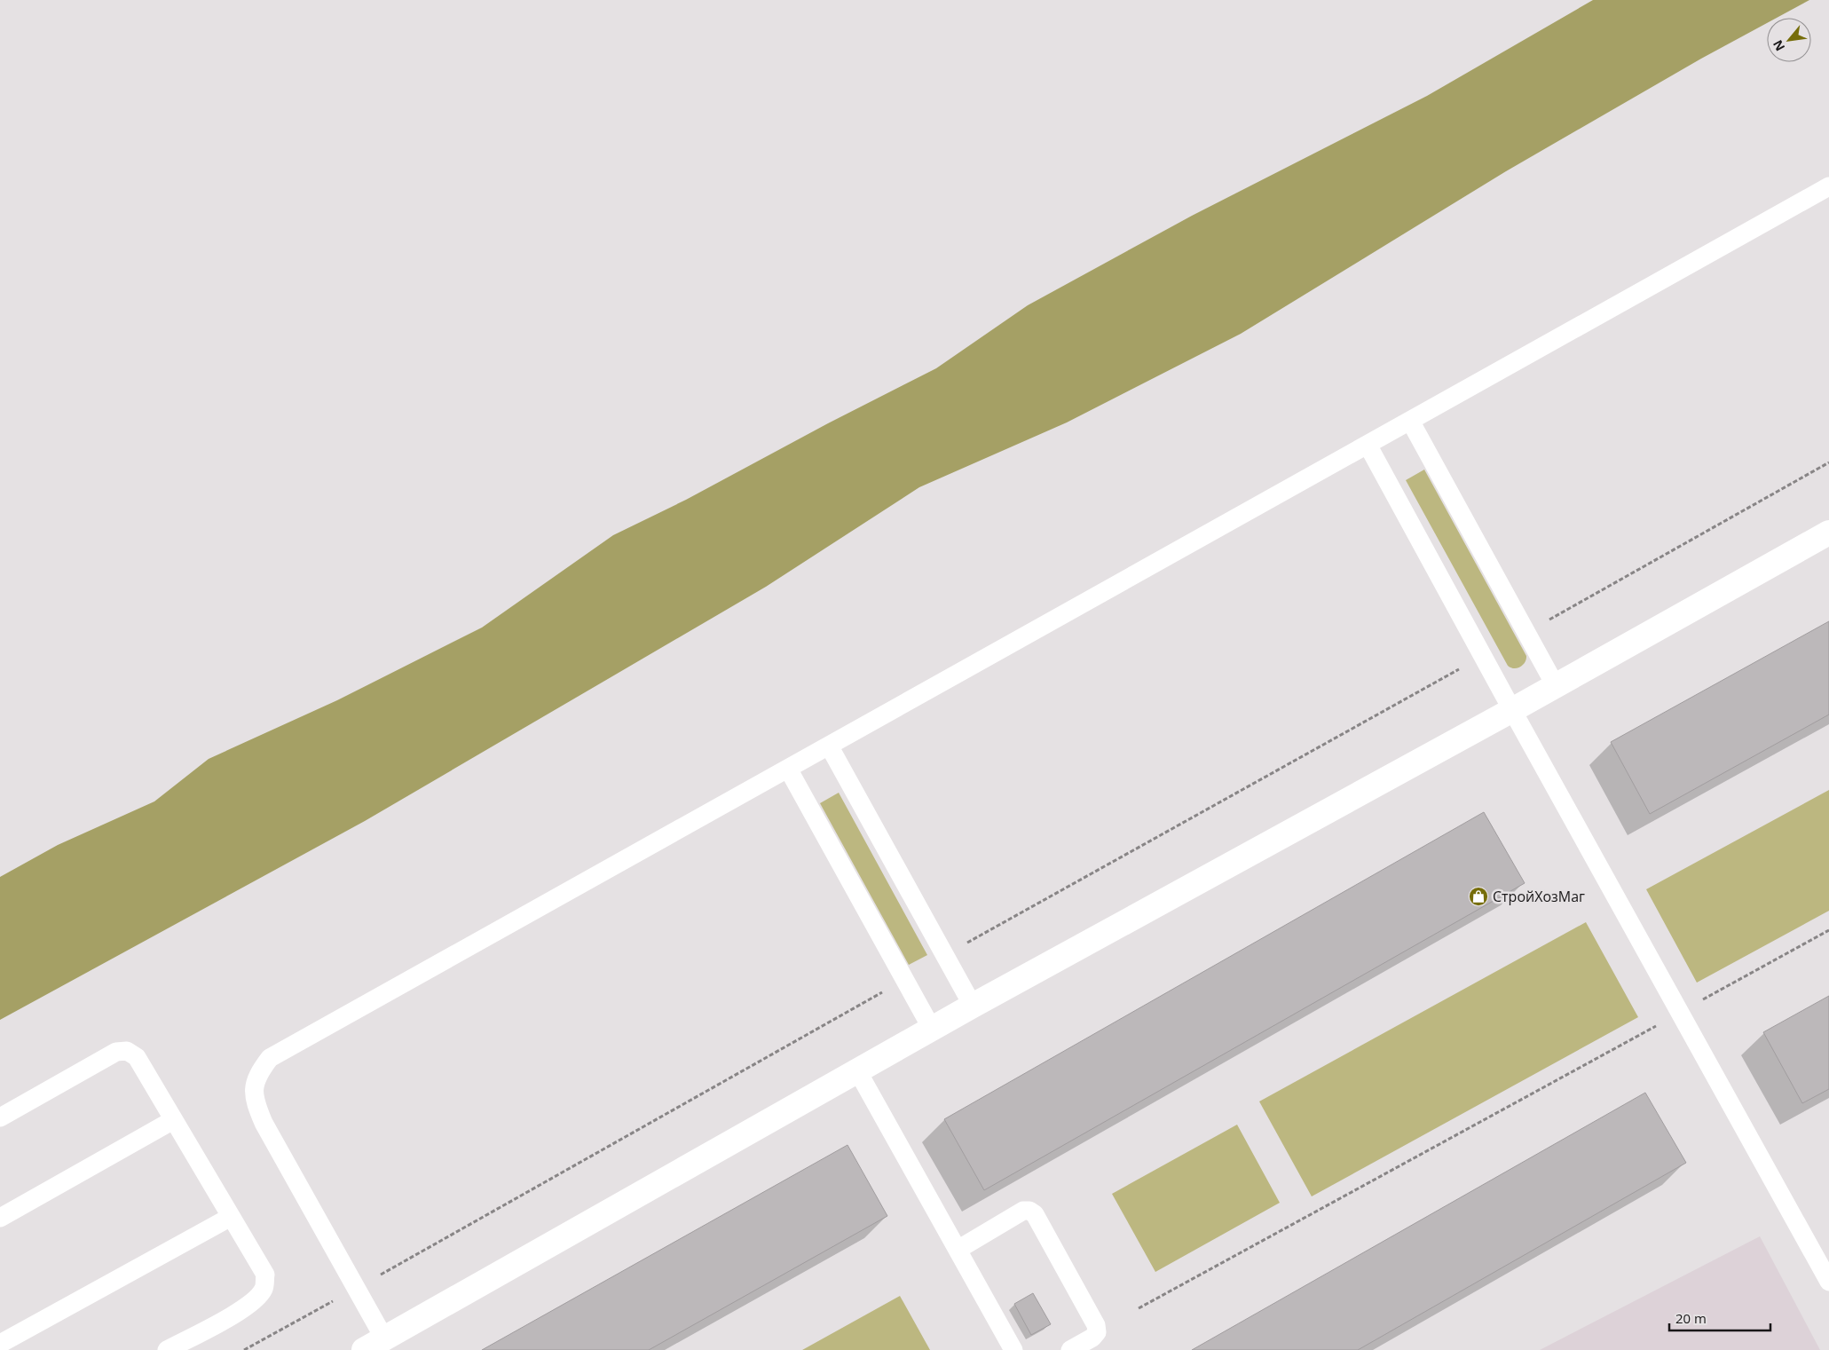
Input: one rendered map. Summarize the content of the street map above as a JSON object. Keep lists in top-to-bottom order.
{
  "places": {
    "shop": ["СтройХозМаг"]
  },
  "scale_bar": "20 m",
  "north": "bottom left"
}
